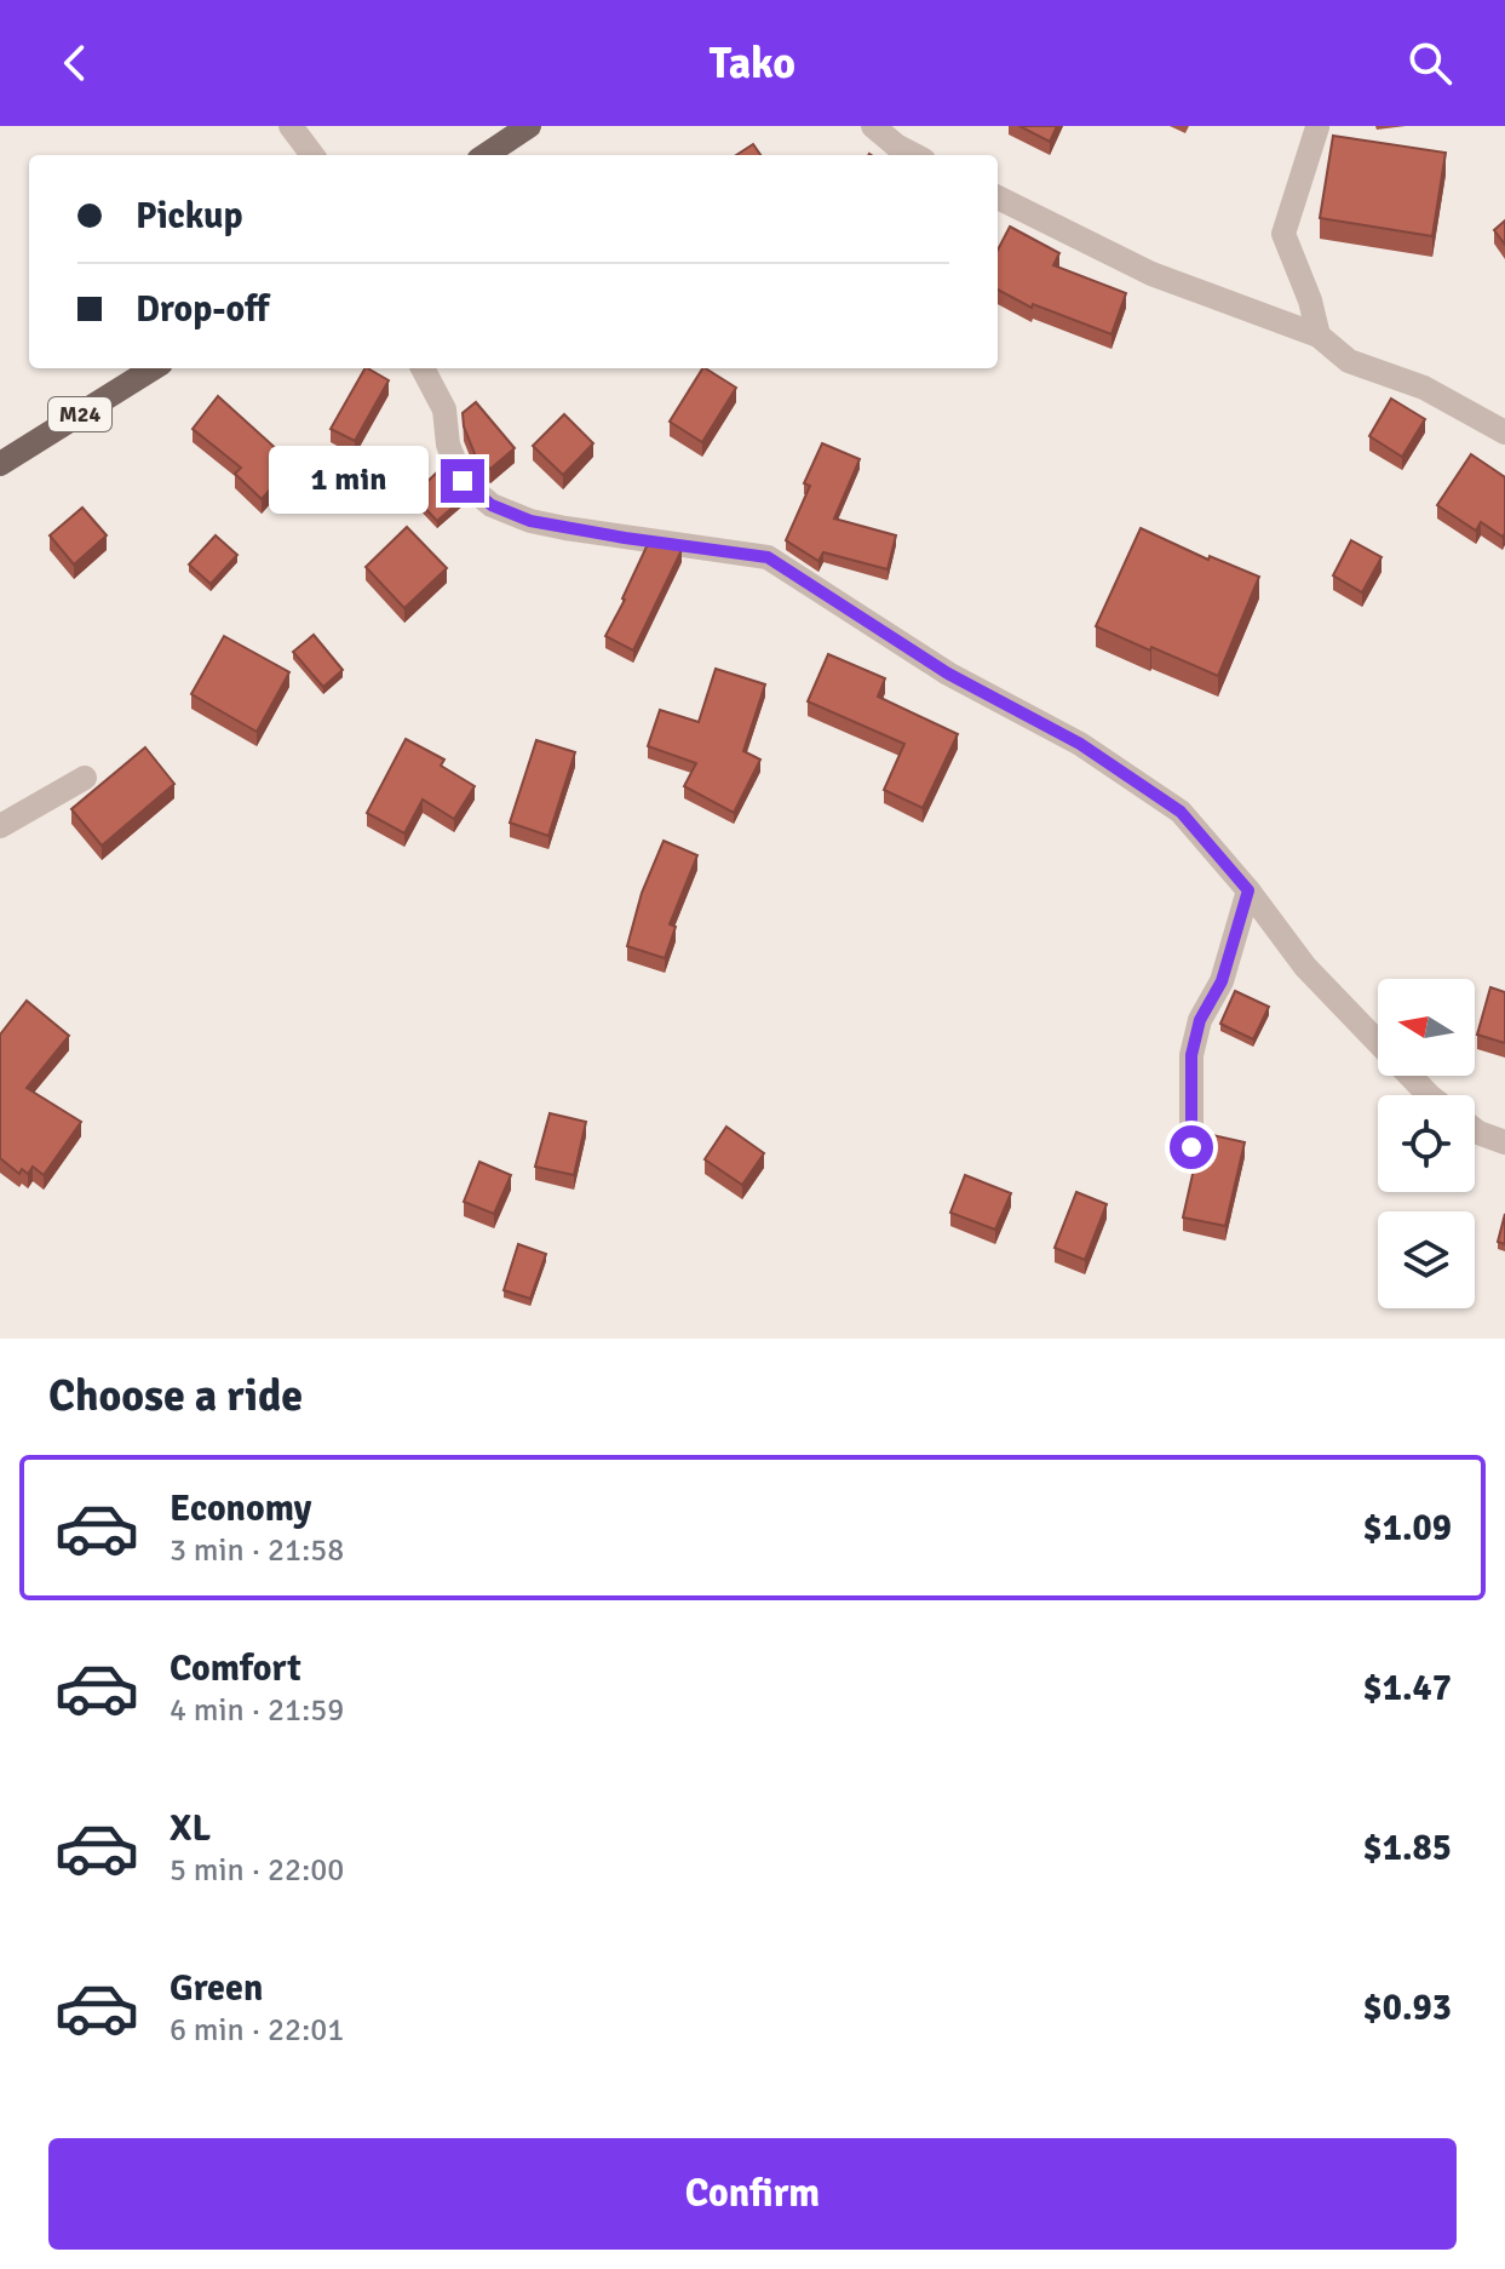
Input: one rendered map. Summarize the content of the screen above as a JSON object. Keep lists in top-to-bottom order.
{
  "streets": {
    "main road": ["M24"]
  },
  "north": "left",
  "page": {
    "header": "Tako",
    "banner": ["Pickup", "Drop-off"],
    "bubble": "1 min",
    "heading": "Choose a ride",
    "list": [
      {
        "name": "Economy",
        "note": "3 min · 21:58",
        "value": "$1.09"
      },
      {
        "name": "Comfort",
        "note": "4 min · 21:59",
        "value": "$1.47"
      },
      {
        "name": "XL",
        "note": "5 min · 22:00",
        "value": "$1.85"
      },
      {
        "name": "Green",
        "note": "6 min · 22:01",
        "value": "$0.93"
      }
    ],
    "buttons": "Confirm"
  }
}
